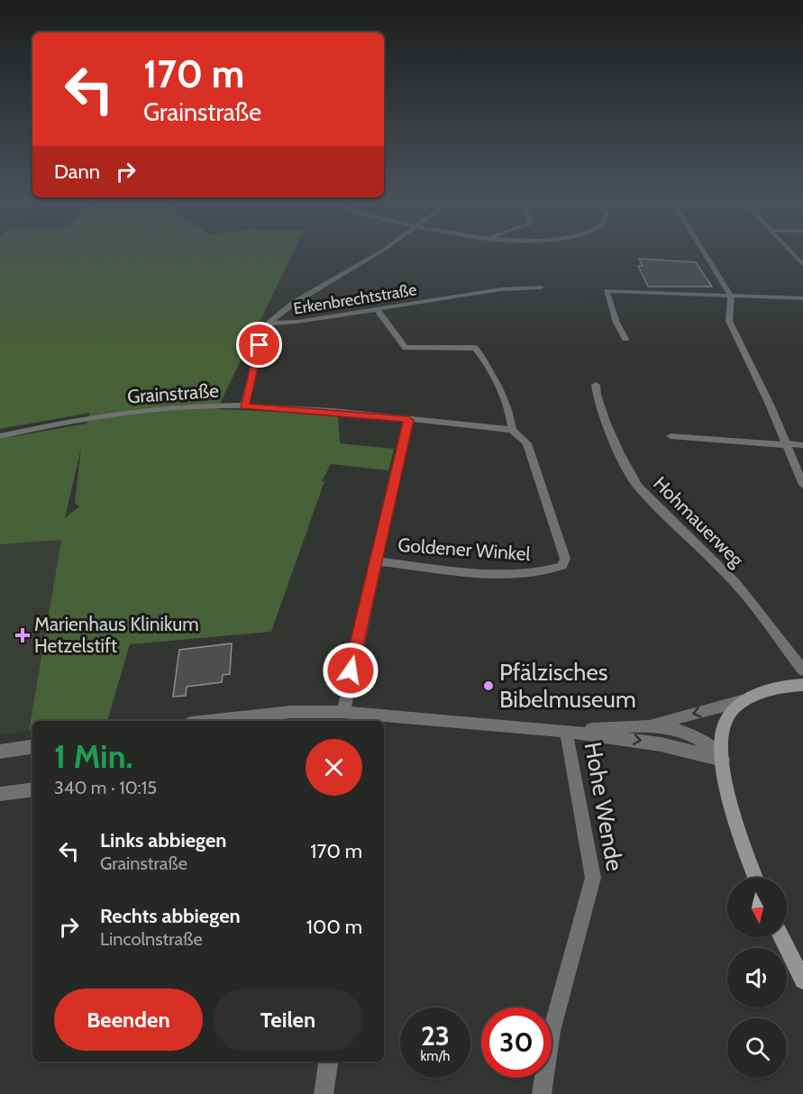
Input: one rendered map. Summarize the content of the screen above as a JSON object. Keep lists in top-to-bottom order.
{
  "streets": {
    "street": [
      "Erkenbrechtstraße",
      "Grainstraße",
      "Hohmauerweg",
      "Goldener Winkel",
      "Hohe Wende"
    ]
  },
  "crossings": [
    ["Grainstraße", "Goldener Winkel"]
  ],
  "places": {
    "health": ["Marienhaus Klinikum Hetzelstift"],
    "other": ["Pfälzisches Bibelmuseum"]
  },
  "north": "bottom",
  "page": {
    "turn": ["170 m", "Grainstraße"],
    "then": "Dann",
    "heading": ["1 Min.", "340 m · 10:15"],
    "list": [
      {
        "name": "Links abbiegen",
        "note": "Grainstraße",
        "value": "170 m"
      },
      {
        "name": "Rechts abbiegen",
        "note": "Lincolnstraße",
        "value": "100 m"
      }
    ],
    "buttons": ["Beenden", "Teilen"],
    "speed": "23 km/h",
    "limit": "30"
  }
}
